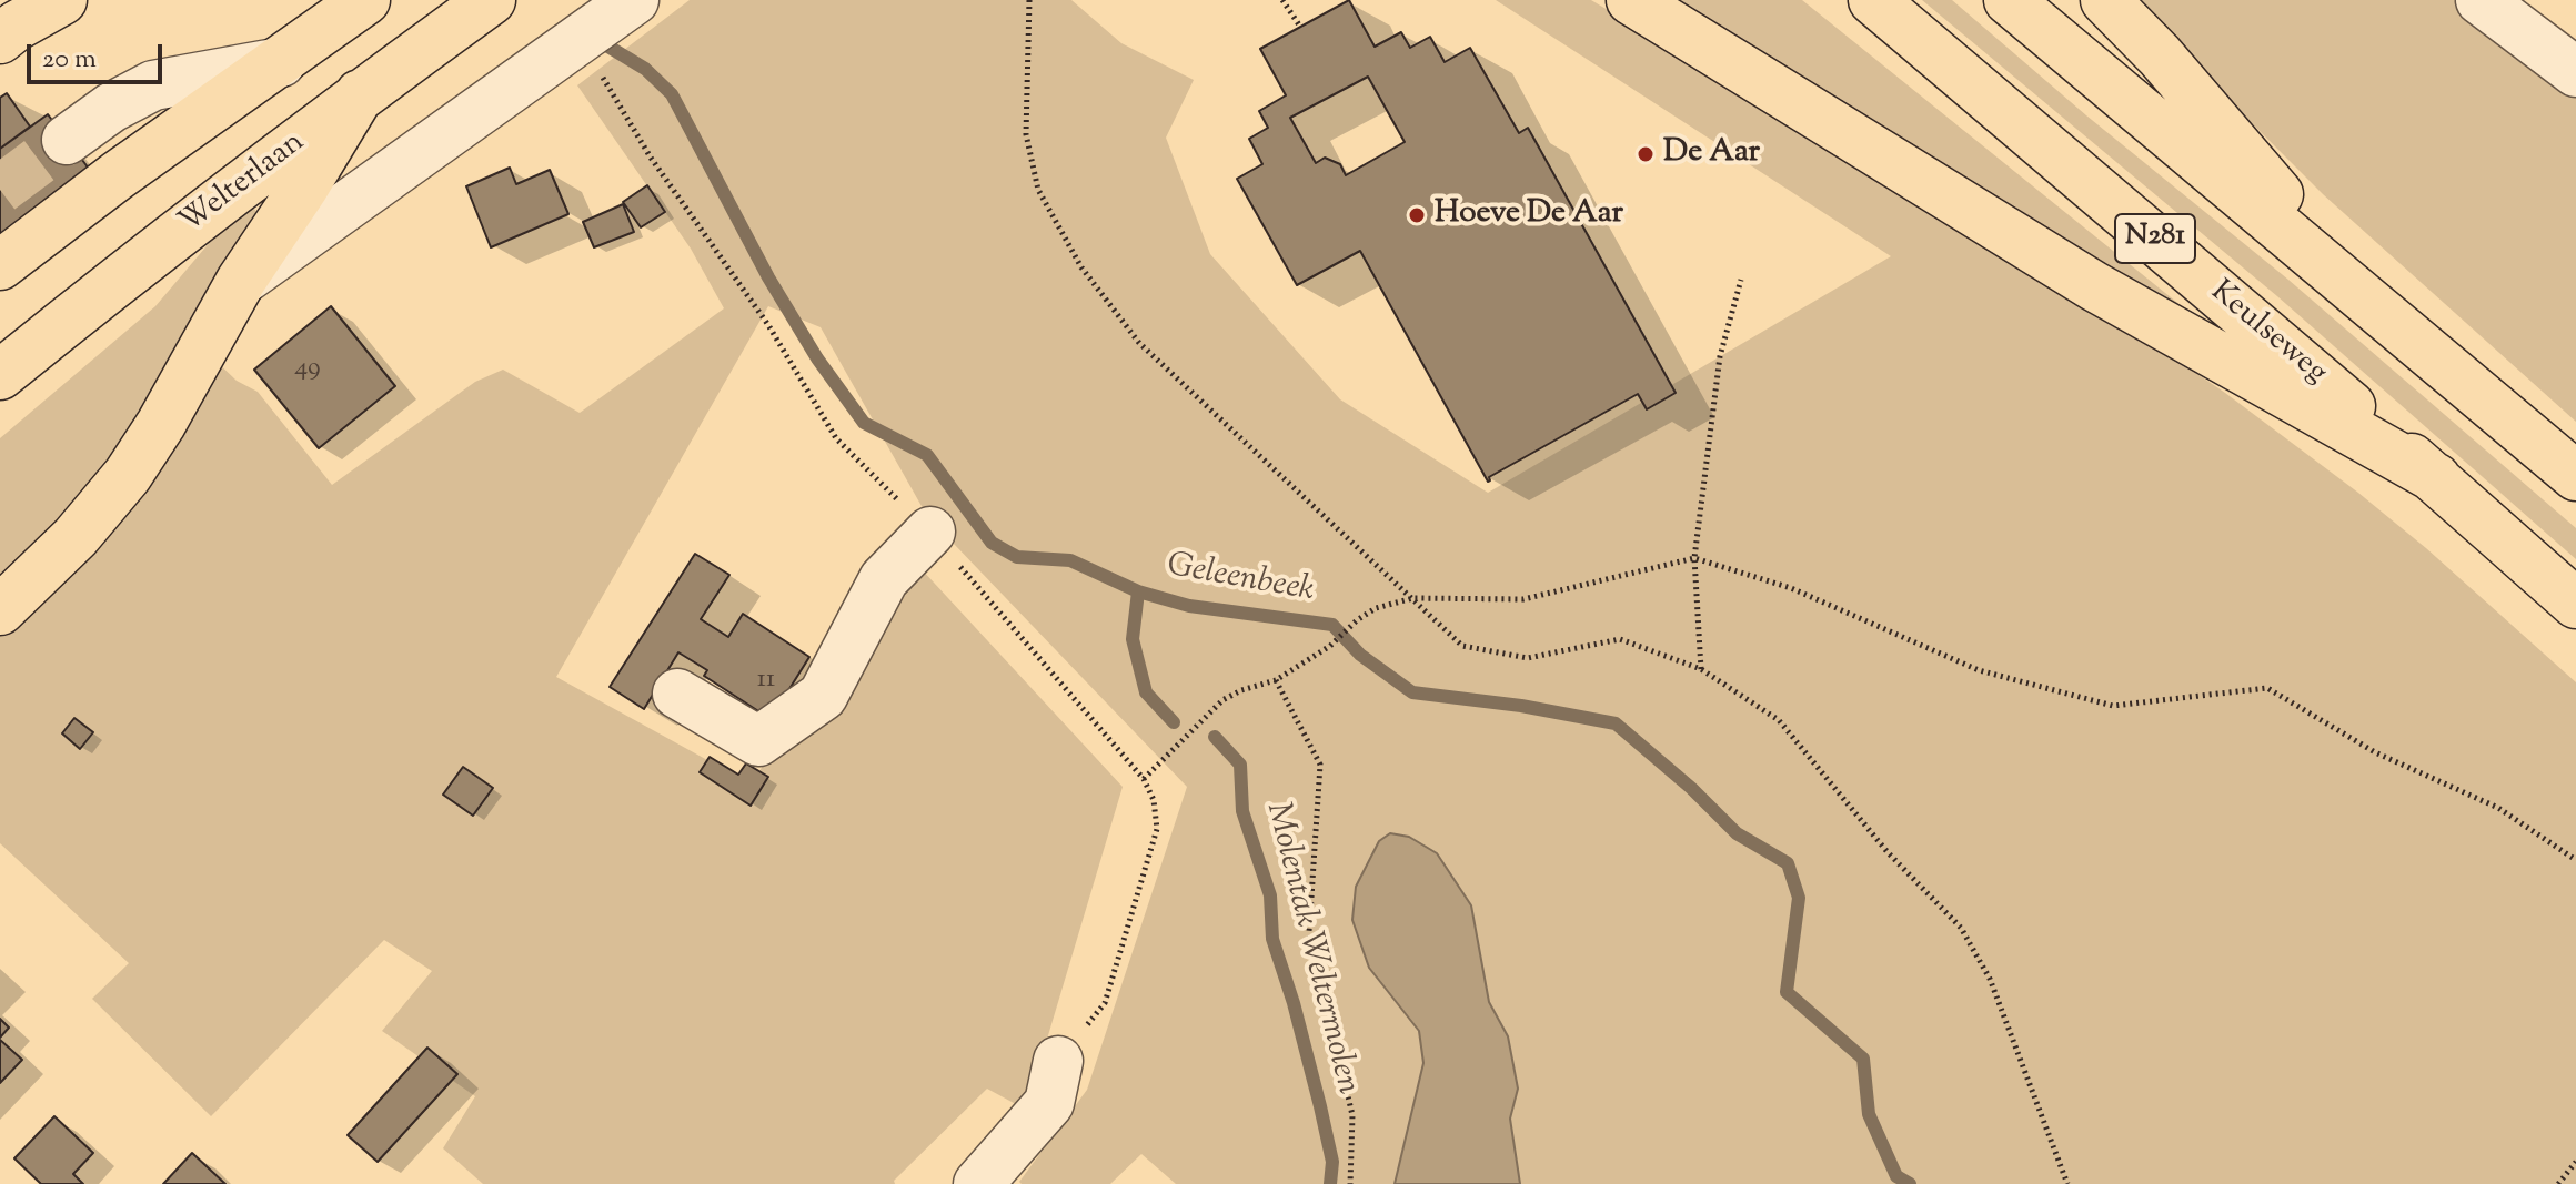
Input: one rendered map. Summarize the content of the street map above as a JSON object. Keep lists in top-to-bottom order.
{
  "streets": {
    "main road": ["Welterlaan", "N281", "Keulseweg"]
  },
  "crossings": [
    ["N281", "Keulseweg"]
  ],
  "water": ["Geleenbeek", "Molentak Weltermolen"],
  "places": ["De Aar", "Hoeve De Aar"],
  "house_numbers": ["49", "11"],
  "scale_bar": "20 m"
}
